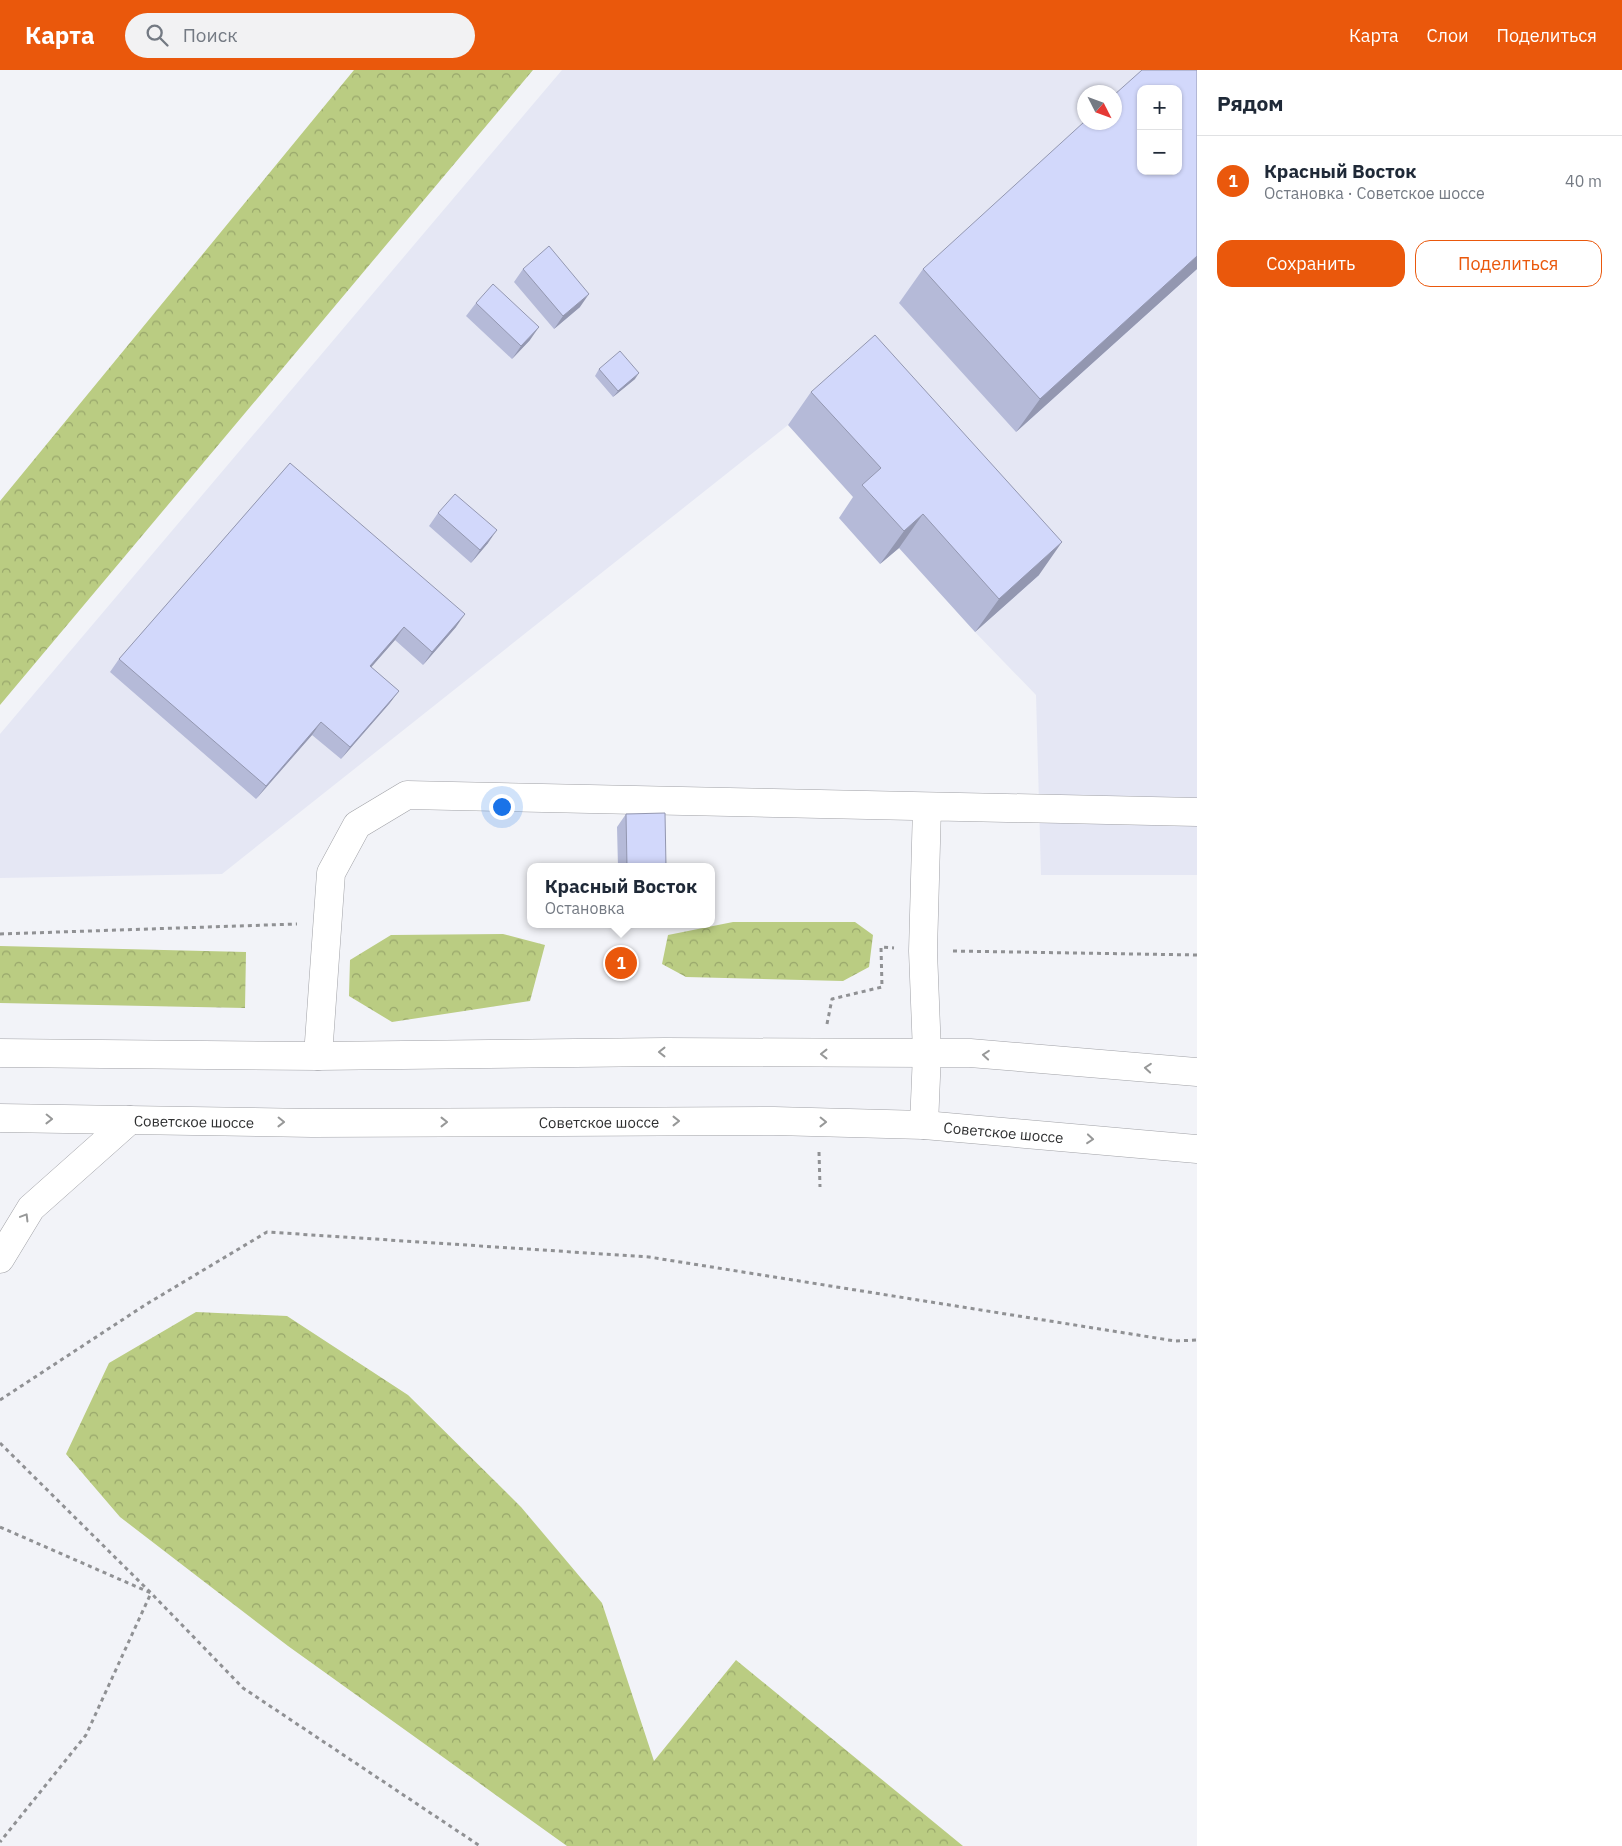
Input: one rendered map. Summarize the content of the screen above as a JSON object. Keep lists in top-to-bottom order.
{
  "streets": {
    "main road": ["Советское шоссе"]
  },
  "north": "bottom right",
  "page": {
    "header": "Карта",
    "search": "Поиск",
    "nav": ["Карта", "Слои", "Поделиться"],
    "heading": "Рядом",
    "map_buttons": ["+", "−"],
    "list": [
      {
        "mark": "1",
        "name": "Красный Восток",
        "note": "Остановка · Советское шоссе",
        "value": "40 m"
      }
    ],
    "buttons": ["Сохранить", "Поделиться"],
    "popup": ["Красный Восток", "Остановка"],
    "pins": "1"
  }
}
